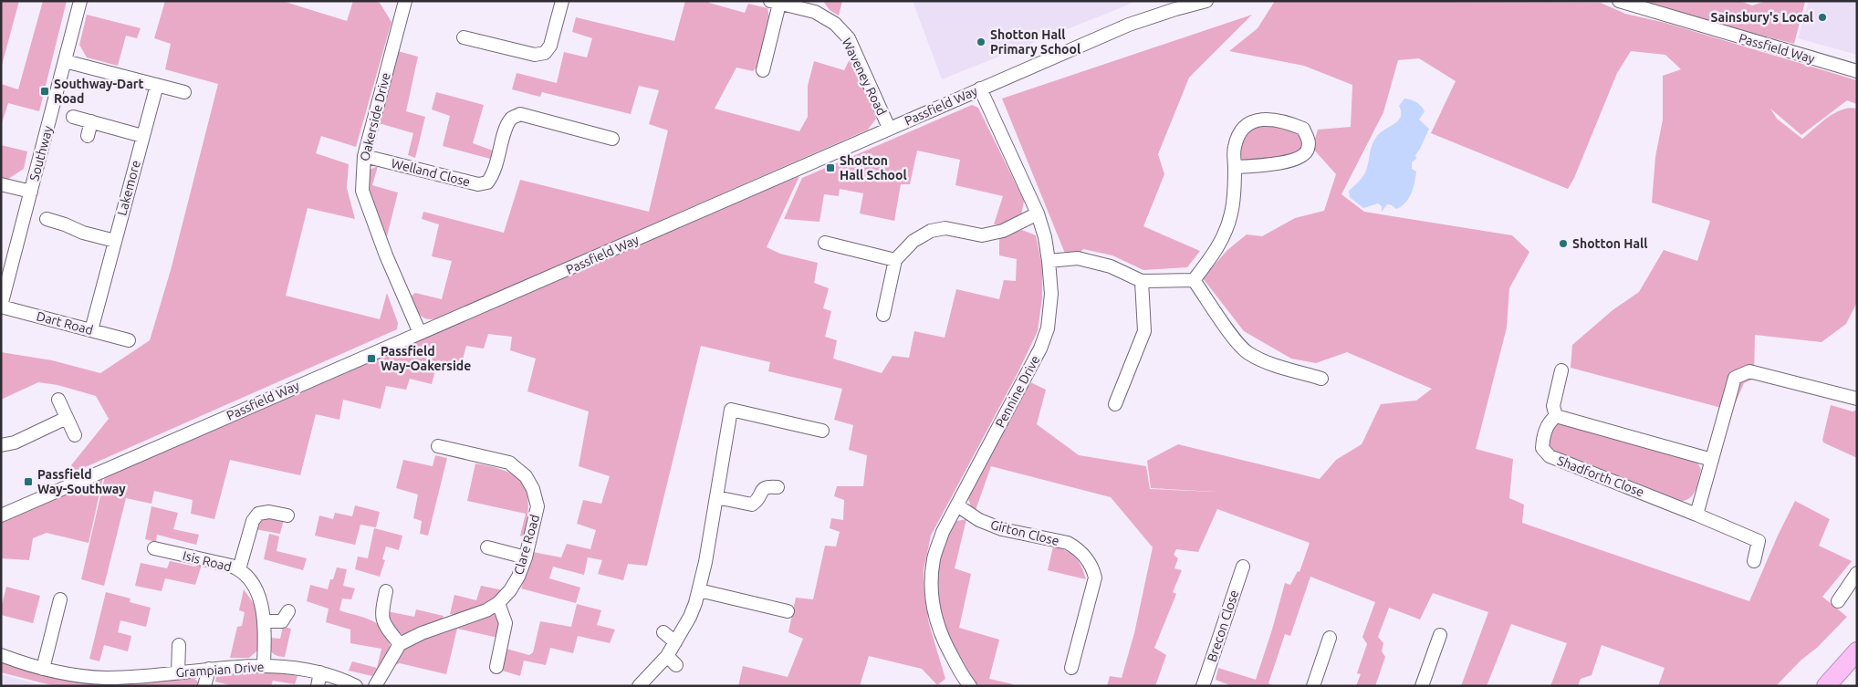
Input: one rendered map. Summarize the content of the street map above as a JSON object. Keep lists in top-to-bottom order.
{
  "streets": {
    "street": [
      "Passfield Way",
      "Waveney Road",
      "Oakerside Drive",
      "Southway",
      "Welland Close",
      "Lakemore",
      "Dart Road",
      "Pennine Drive",
      "Shadforth Close",
      "Girton Close",
      "Clare Road",
      "Isis Road",
      "Brecon Close",
      "Grampian Drive"
    ]
  },
  "crossings": [
    ["Passfield Way", "Waveney Road"],
    ["Passfield Way", "Oakerside Drive"],
    ["Passfield Way", "Pennine Drive"],
    ["Oakerside Drive", "Welland Close"],
    ["Southway", "Dart Road"],
    ["Lakemore", "Dart Road"],
    ["Pennine Drive", "Girton Close"],
    ["Isis Road", "Grampian Drive"]
  ],
  "places": {
    "other": ["Sainsbury's Local", "Shotton Hall Primary School", "Shotton Hall"],
    "transit": [
      "Southway-Dart Road",
      "Shotton Hall School",
      "Passfield Way-Oakerside",
      "Passfield Way-Southway"
    ]
  }
}
